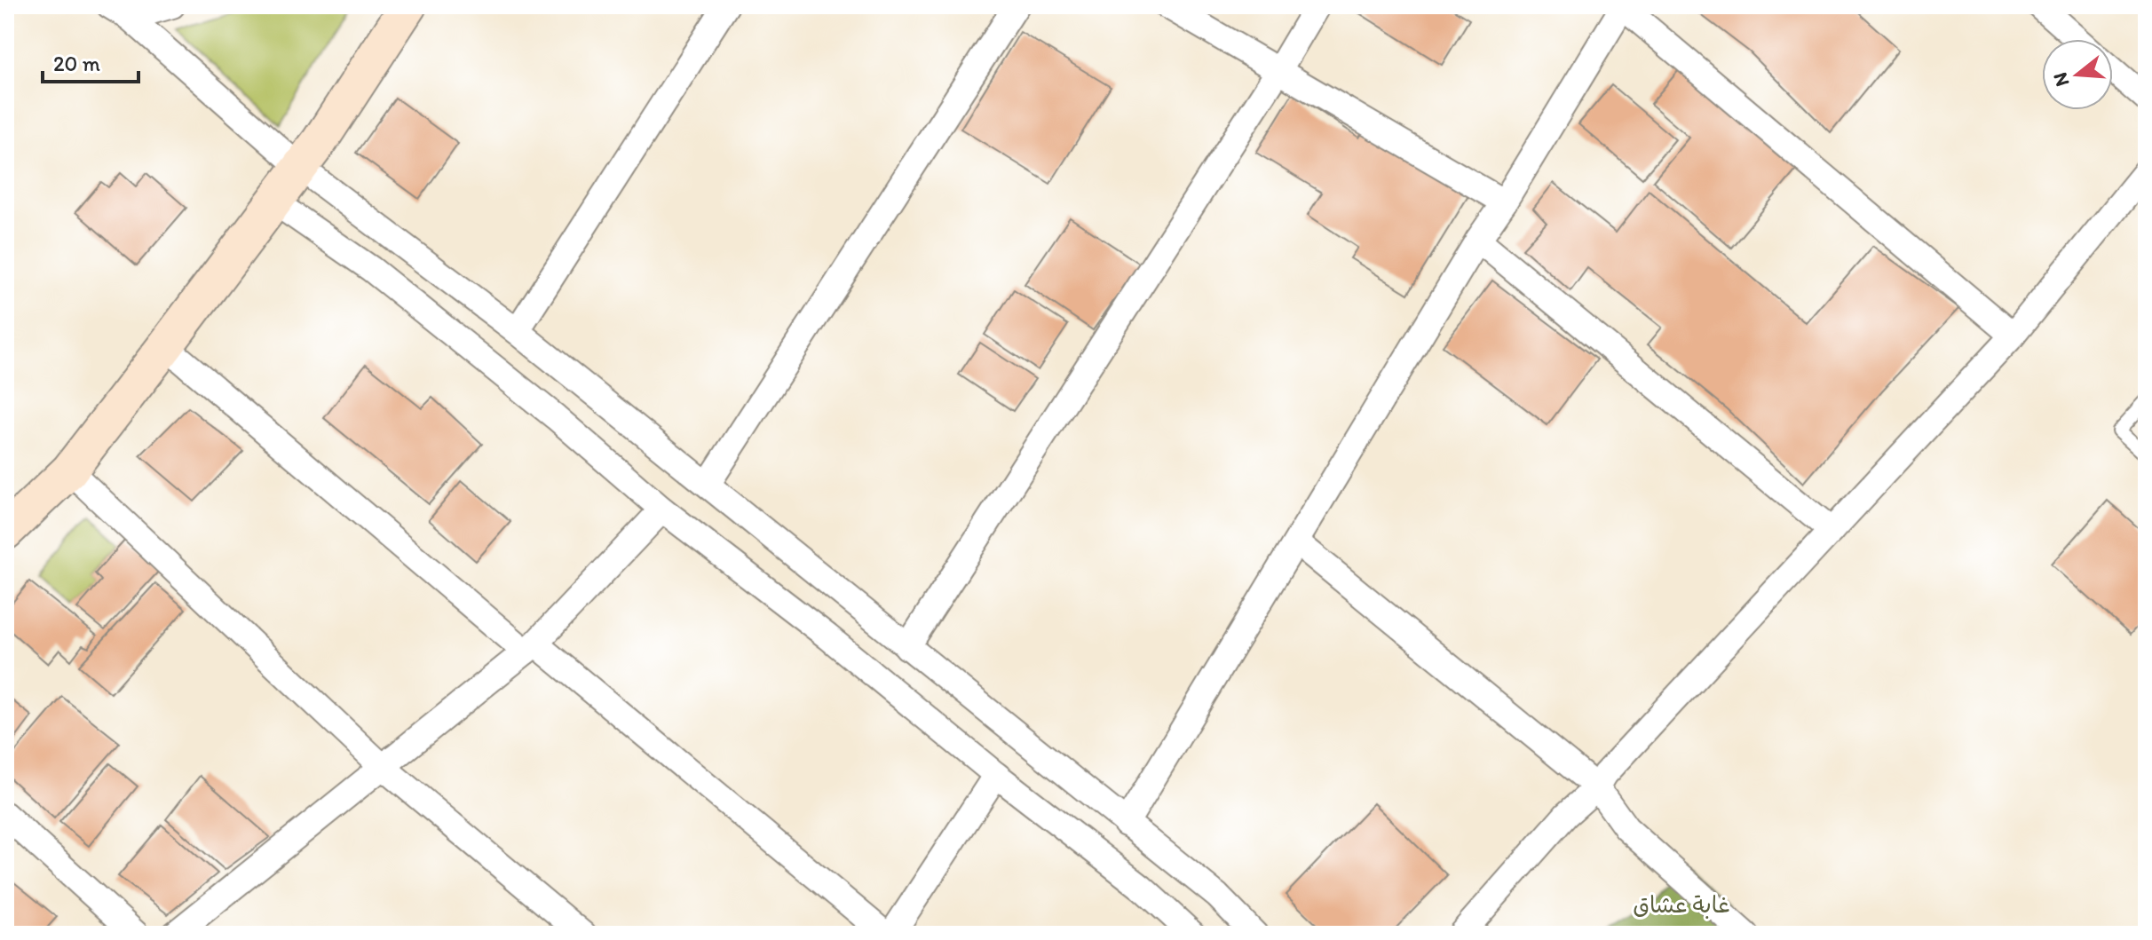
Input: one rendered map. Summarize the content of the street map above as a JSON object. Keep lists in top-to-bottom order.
{
  "parks": ["غابة عشاق"],
  "scale_bar": "20 m",
  "north": "left"
}
